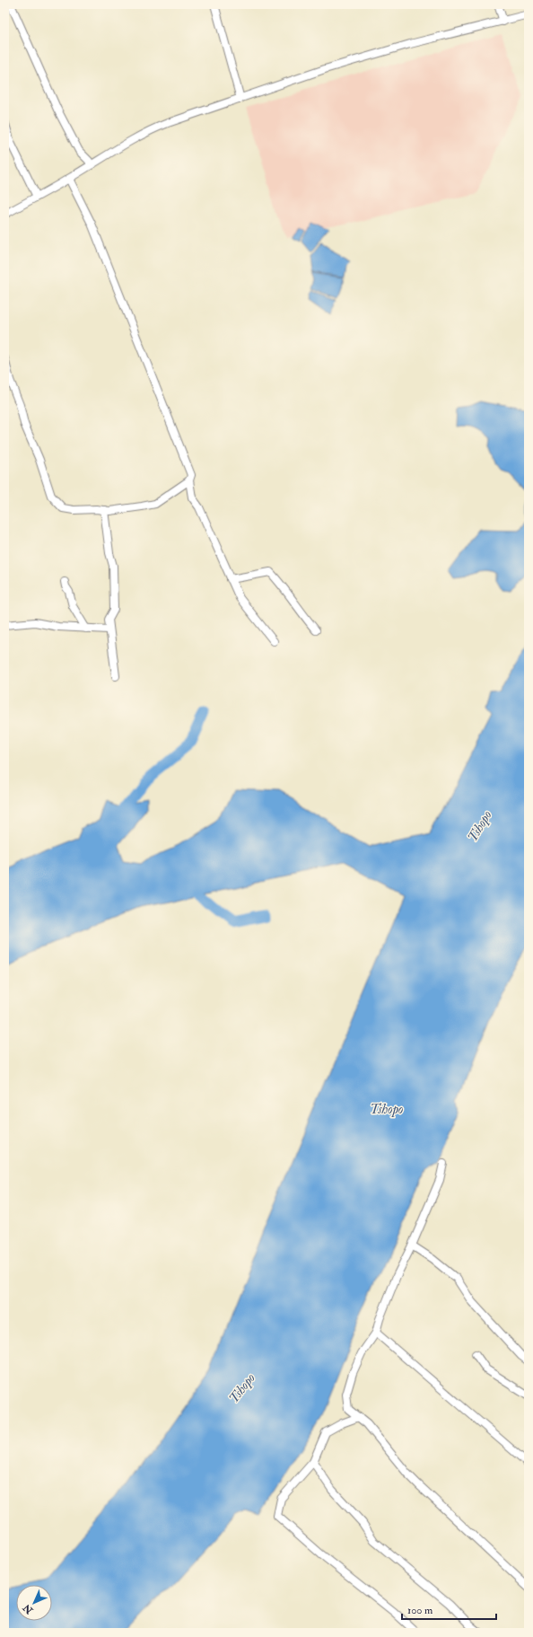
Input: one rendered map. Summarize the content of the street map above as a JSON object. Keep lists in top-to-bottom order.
{
  "water": ["Tshopo"],
  "scale_bar": "100 m",
  "north": "bottom left"
}
